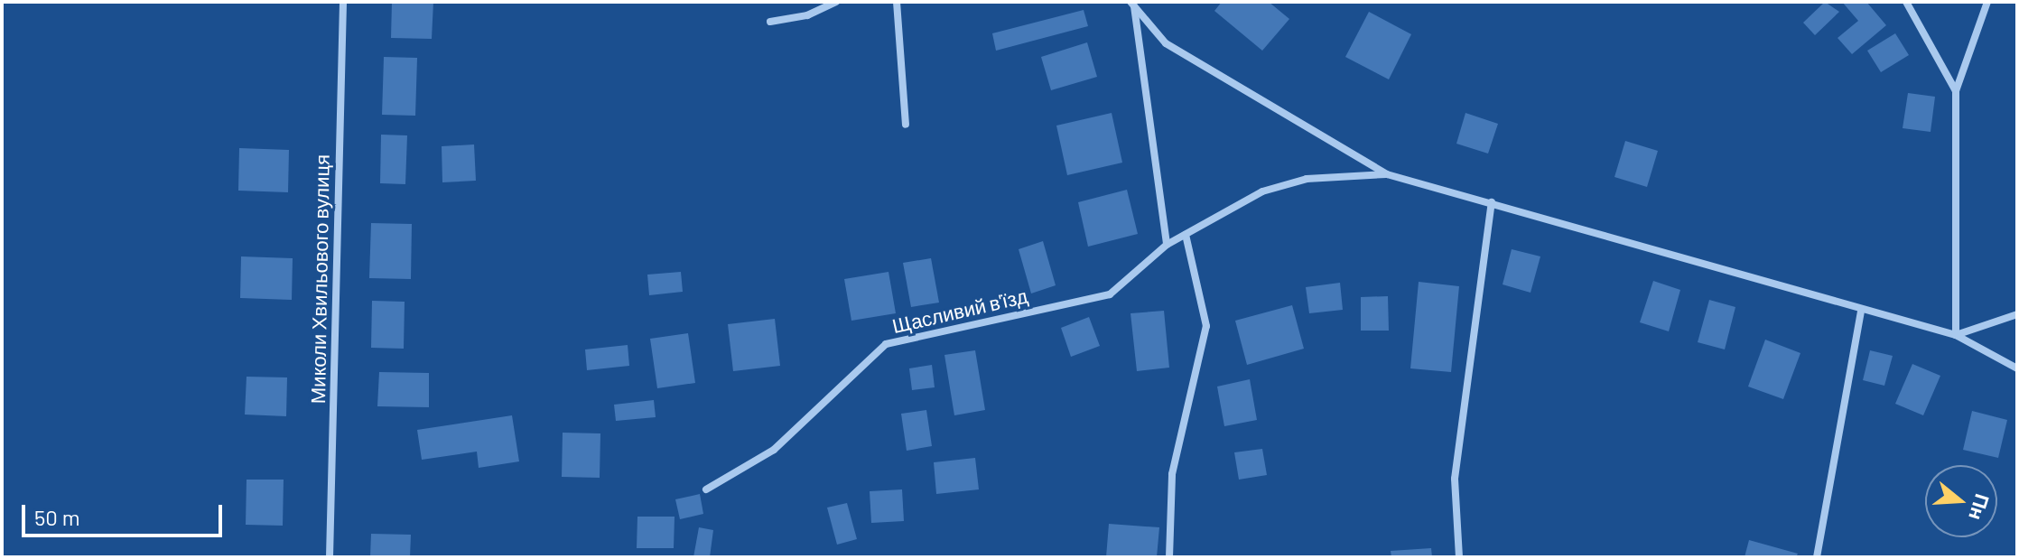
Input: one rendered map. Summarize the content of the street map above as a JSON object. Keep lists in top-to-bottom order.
{
  "streets": {
    "street": ["Миколи Хвильового вулиця", "Щасливий в'їзд"]
  },
  "scale_bar": "50 m",
  "north": "right"
}
